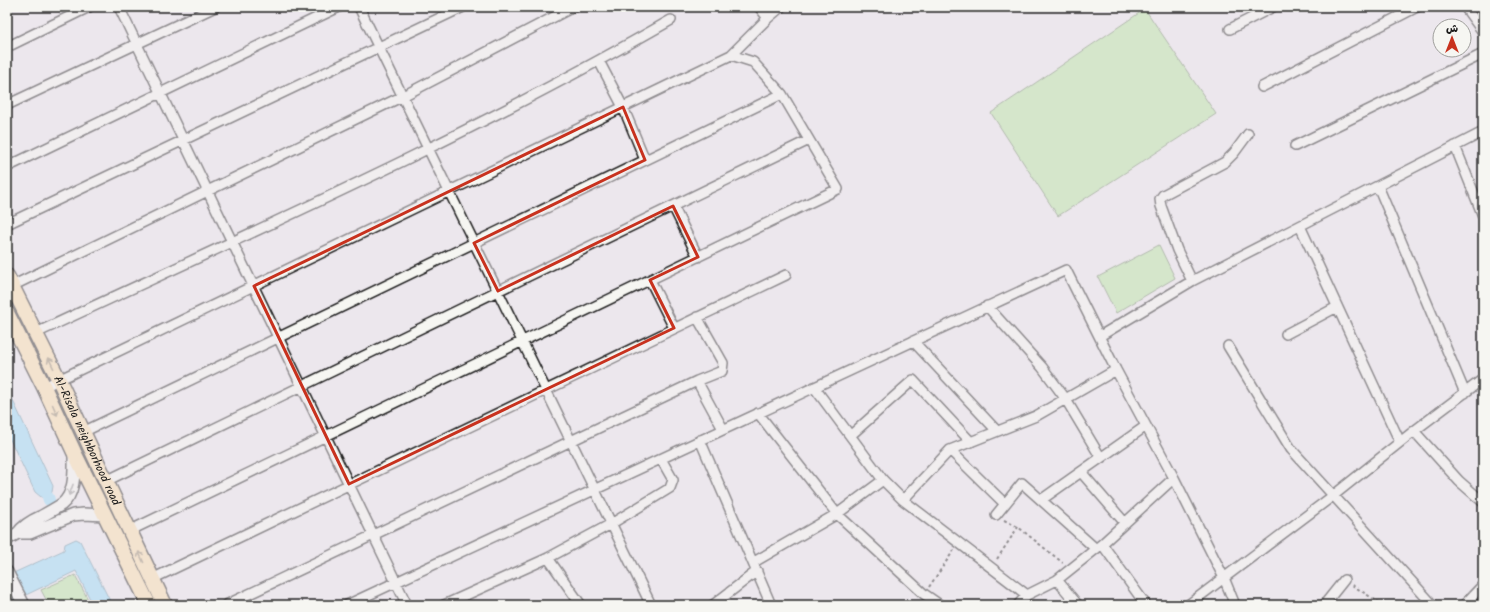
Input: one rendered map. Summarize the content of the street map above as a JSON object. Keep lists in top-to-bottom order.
{
  "streets": {
    "main road": ["Al-Risala neighborhood road"]
  },
  "north": "top"
}
